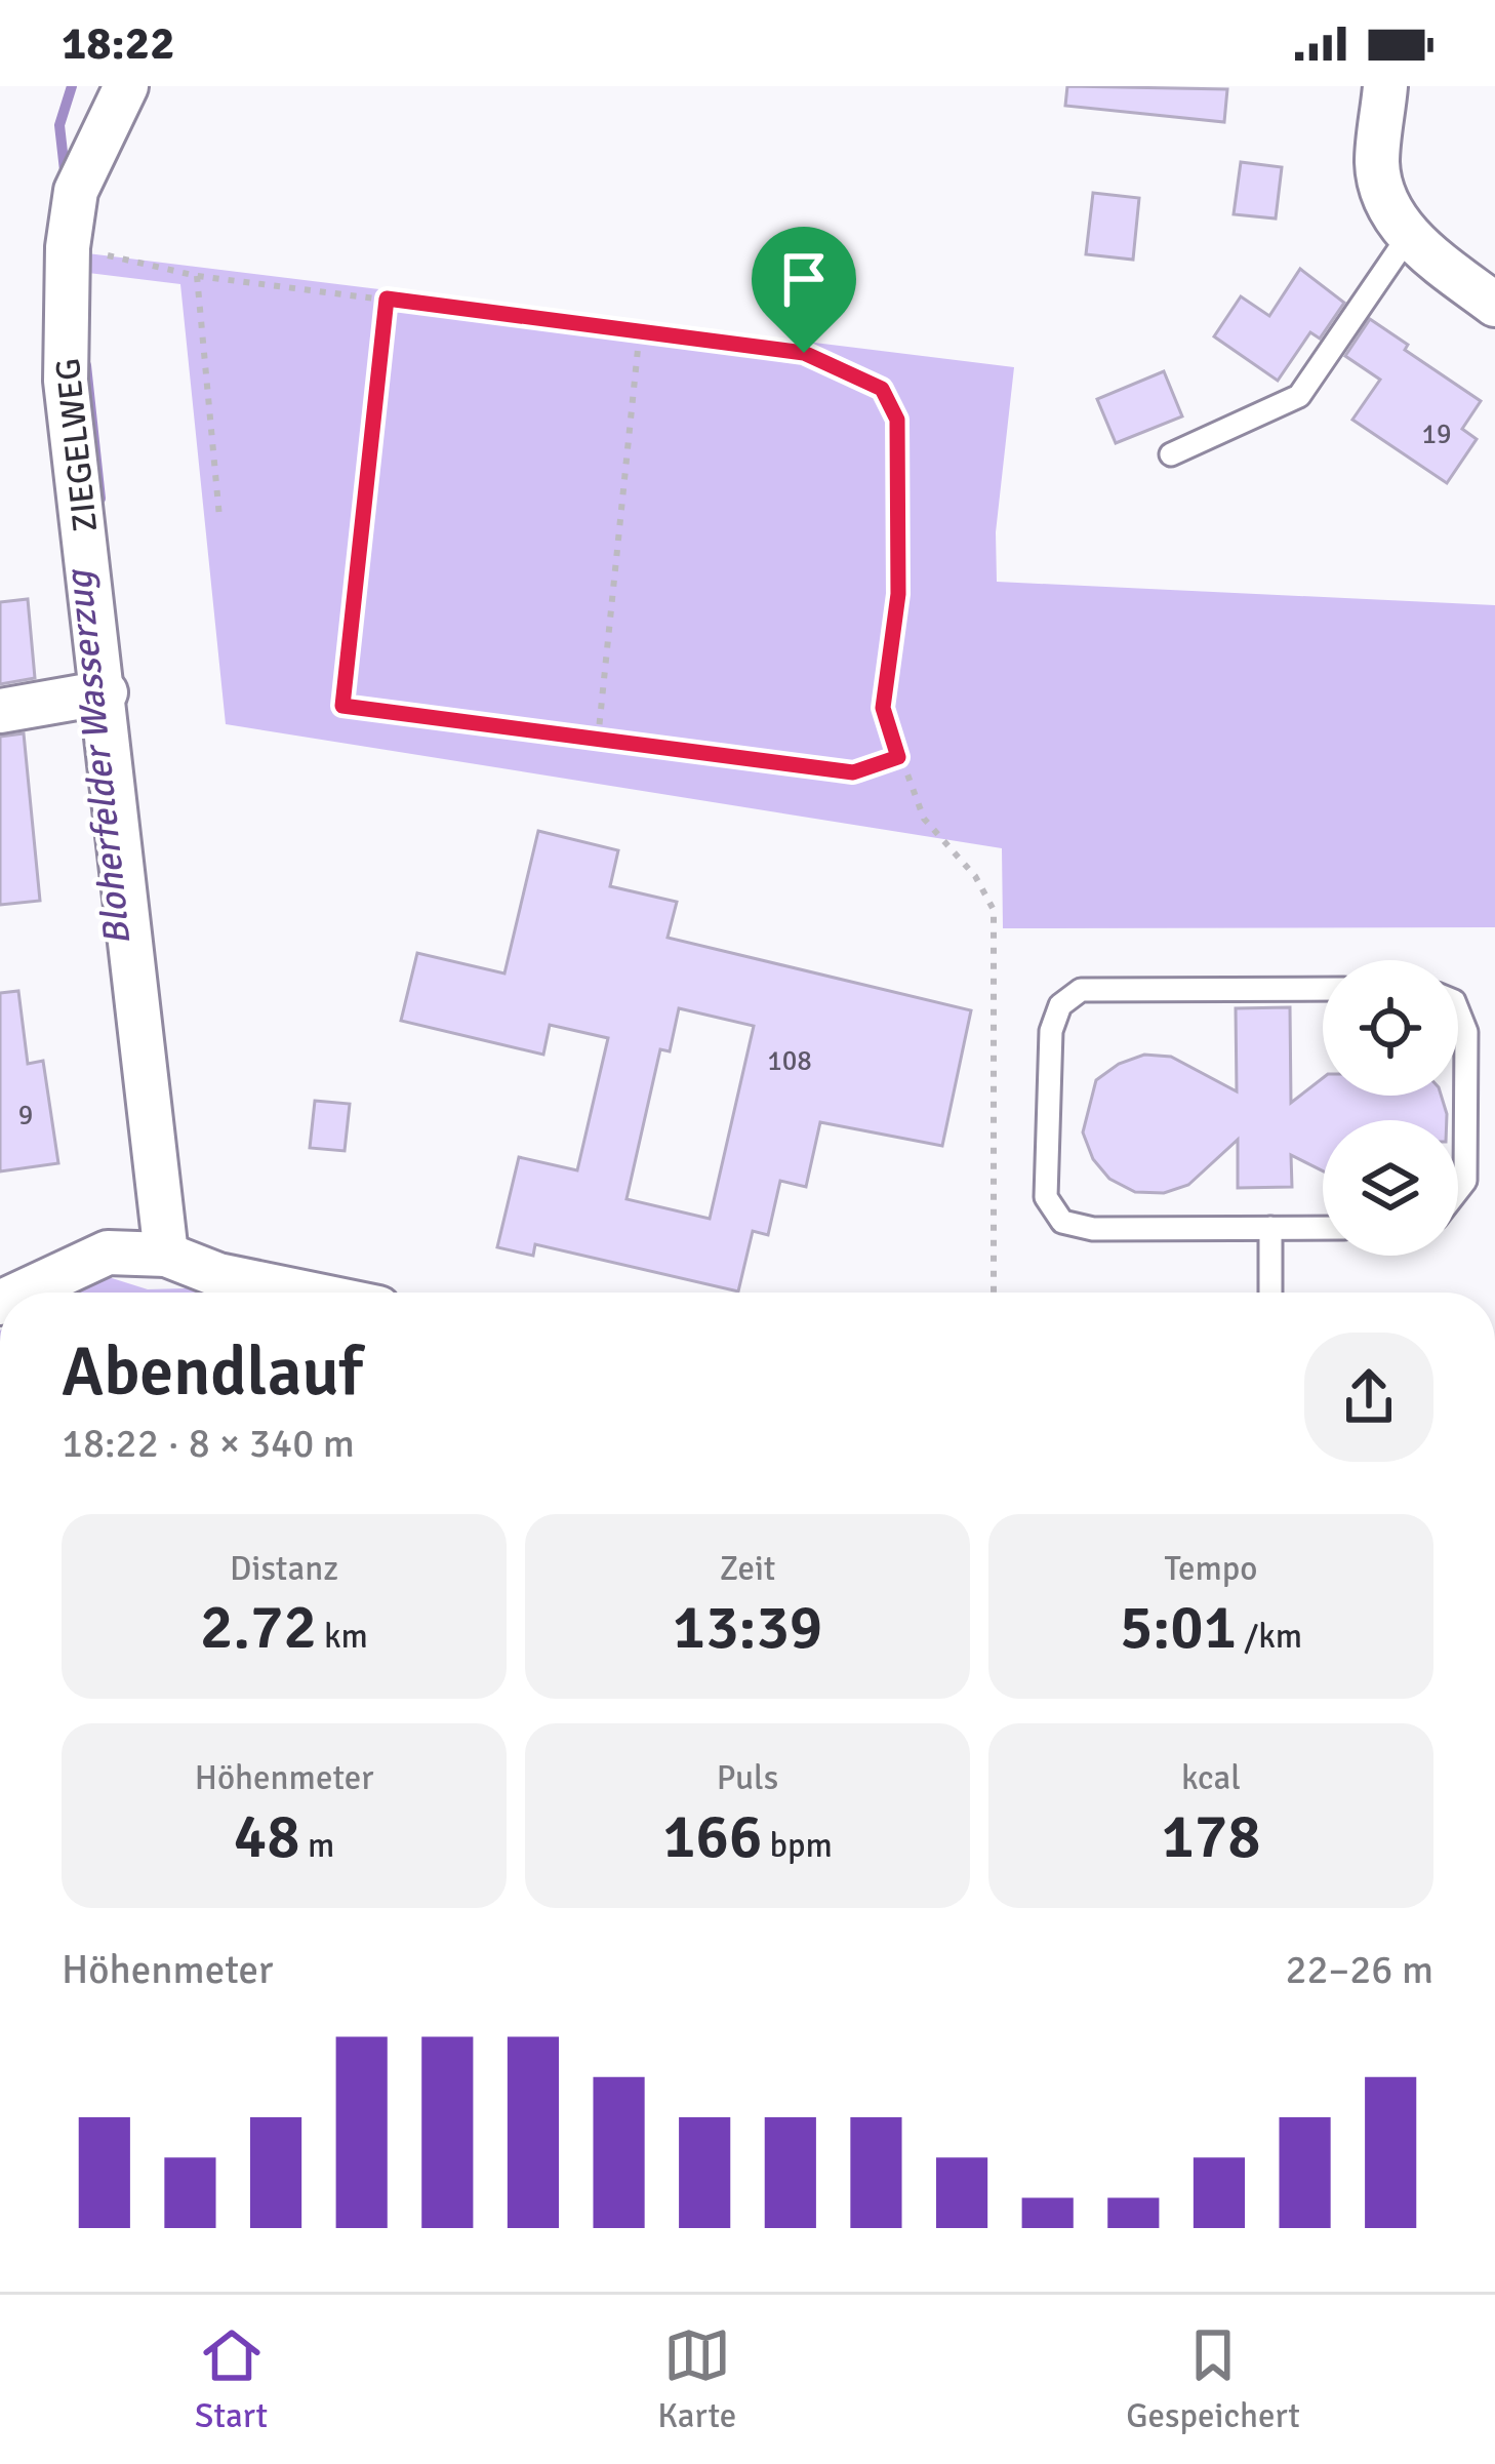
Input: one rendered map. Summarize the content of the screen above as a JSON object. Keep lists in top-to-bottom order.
{
  "streets": {
    "street": ["ZIEGELWEG"]
  },
  "water": ["Bloherfelder Wasserzug"],
  "house_numbers": ["19", "108", "9"],
  "page": {
    "status": "18:22",
    "heading": ["Abendlauf", "18:22 · 8 × 340 m"],
    "stats": [
      ["Distanz", "2.72 km"],
      ["Zeit", "13:39"],
      ["Tempo", "5:01 /km"],
      ["Höhenmeter", "48 m"],
      ["Puls", "166 bpm"],
      ["kcal", "178"]
    ],
    "chart": ["Höhenmeter", "22–26 m"],
    "tabs": ["Start", "Karte", "Gespeichert"]
  }
}
